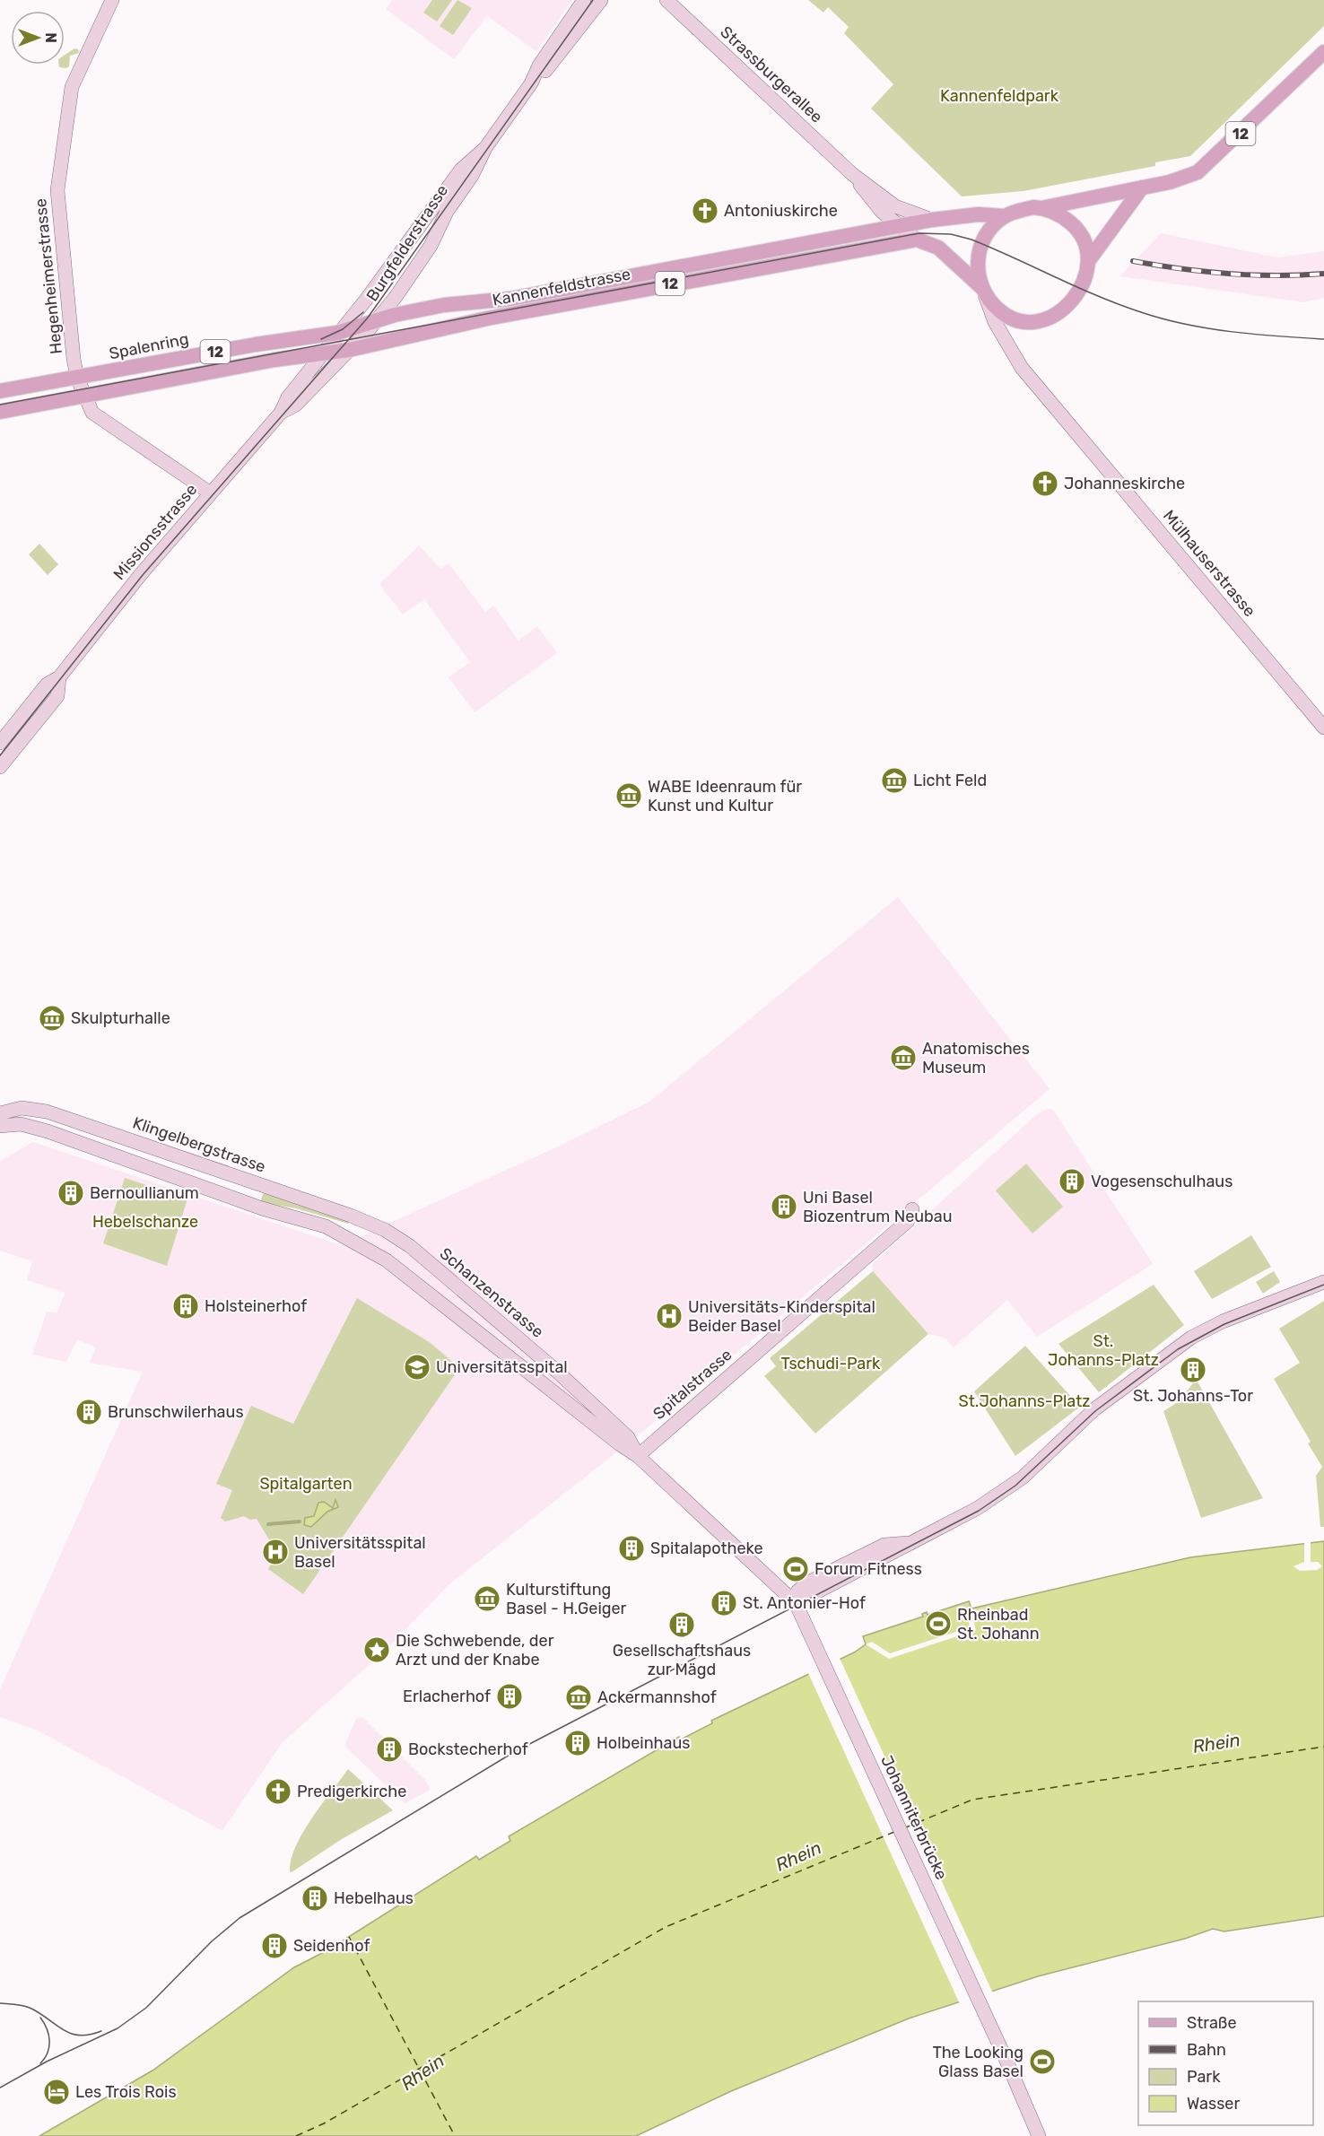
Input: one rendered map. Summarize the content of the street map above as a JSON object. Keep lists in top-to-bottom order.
{
  "streets": {
    "main road": [
      "Strassburgerallee",
      "12",
      "Burgfelderstrasse",
      "Hegenheimerstrasse",
      "Kannenfeldstrasse",
      "Spalenring",
      "Missionsstrasse",
      "Mülhauserstrasse",
      "Klingelbergstrasse",
      "Schanzenstrasse",
      "Spitalstrasse",
      "Johanniterbrücke"
    ]
  },
  "crossings": [
    ["Strassburgerallee", "Kannenfeldstrasse"],
    ["12", "Hegenheimerstrasse"],
    ["12", "Kannenfeldstrasse"],
    ["12", "Missionsstrasse"],
    ["12", "Mülhauserstrasse"],
    ["Burgfelderstrasse", "Kannenfeldstrasse"],
    ["Burgfelderstrasse", "Spalenring"],
    ["Burgfelderstrasse", "Missionsstrasse"],
    ["Hegenheimerstrasse", "Spalenring"],
    ["Hegenheimerstrasse", "Missionsstrasse"],
    ["Kannenfeldstrasse", "Spalenring"],
    ["Kannenfeldstrasse", "Missionsstrasse"],
    ["Kannenfeldstrasse", "Mülhauserstrasse"],
    ["Spalenring", "Missionsstrasse"],
    ["Klingelbergstrasse", "Schanzenstrasse"],
    ["Schanzenstrasse", "Spitalstrasse"],
    ["Schanzenstrasse", "Johanniterbrücke"]
  ],
  "water": ["Rhein"],
  "parks": [
    "Kannenfeldpark",
    "Hebelschanze",
    "St. Johanns-Platz",
    "Tschudi-Park",
    "St.Johanns-Platz",
    "Spitalgarten"
  ],
  "places": {
    "church": ["Antoniuskirche", "Johanneskirche", "Predigerkirche"],
    "museum": [
      "Licht Feld",
      "WABE Ideenraum für Kunst und Kultur",
      "Skulpturhalle",
      "Anatomisches Museum",
      "Kulturstiftung Basel - H.Geiger",
      "Ackermannshof"
    ],
    "building": [
      "Vogesenschulhaus",
      "Bernoullianum",
      "Uni Basel Biozentrum Neubau",
      "Holsteinerhof",
      "St. Johanns-Tor",
      "Brunschwilerhaus",
      "Spitalapotheke",
      "St. Antonier-Hof",
      "Gesellschaftshaus zur Mägd",
      "Erlacherhof",
      "Holbeinhaus",
      "Bockstecherhof",
      "Hebelhaus",
      "Seidenhof"
    ],
    "hospital": ["Universitäts-Kinderspital Beider Basel", "Universitätsspital Basel"],
    "school or university": ["Universitätsspital"],
    "sports": ["Forum Fitness", "Rheinbad St. Johann", "The Looking Glass Basel"],
    "place": ["Die Schwebende, der Arzt und der Knabe"],
    "hotel": ["Les Trois Rois"]
  },
  "legend": [
    "Straße",
    "Bahn",
    "Park",
    "Wasser"
  ],
  "north": "right"
}
